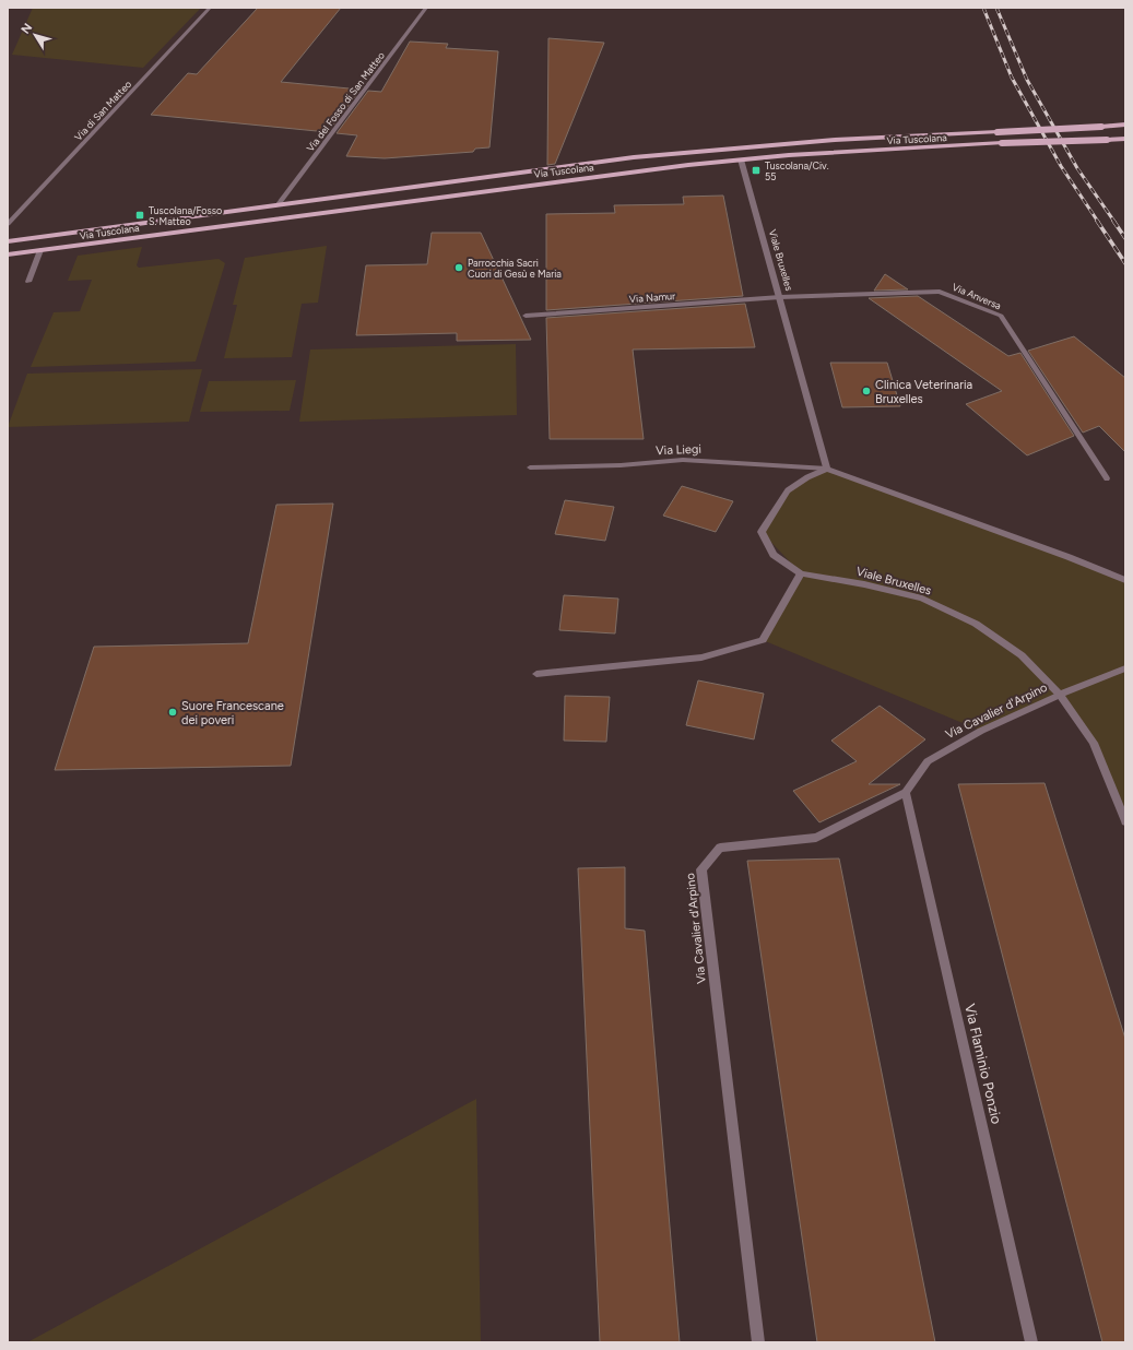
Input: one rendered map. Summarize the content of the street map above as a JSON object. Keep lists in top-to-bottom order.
{
  "streets": {
    "main road": ["Via Tuscolana"],
    "street": [
      "Via del Fosso di San Matteo",
      "Via di San Matteo",
      "Viale Bruxelles",
      "Via Anversa",
      "Via Namur",
      "Via Liegi",
      "Via Cavalier d'Arpino",
      "Via Flaminio Ponzio"
    ]
  },
  "crossings": [
    ["Via del Fosso di San Matteo", "Via Tuscolana"],
    ["Via Tuscolana", "Viale Bruxelles"],
    ["Viale Bruxelles", "Via Anversa"],
    ["Viale Bruxelles", "Via Namur"],
    ["Viale Bruxelles", "Via Liegi"],
    ["Viale Bruxelles", "Via Cavalier d'Arpino"],
    ["Via Anversa", "Via Namur"],
    ["Via Cavalier d'Arpino", "Via Flaminio Ponzio"]
  ],
  "places": {
    "transit": ["Tuscolana/Civ. 55", "Tuscolana/Fosso S. Matteo"],
    "other": ["Parrocchia Sacri Cuori di Gesù e Maria", "Clinica Veterinaria Bruxelles", "Suore Francescane dei poveri"]
  },
  "north": "top left"
}
